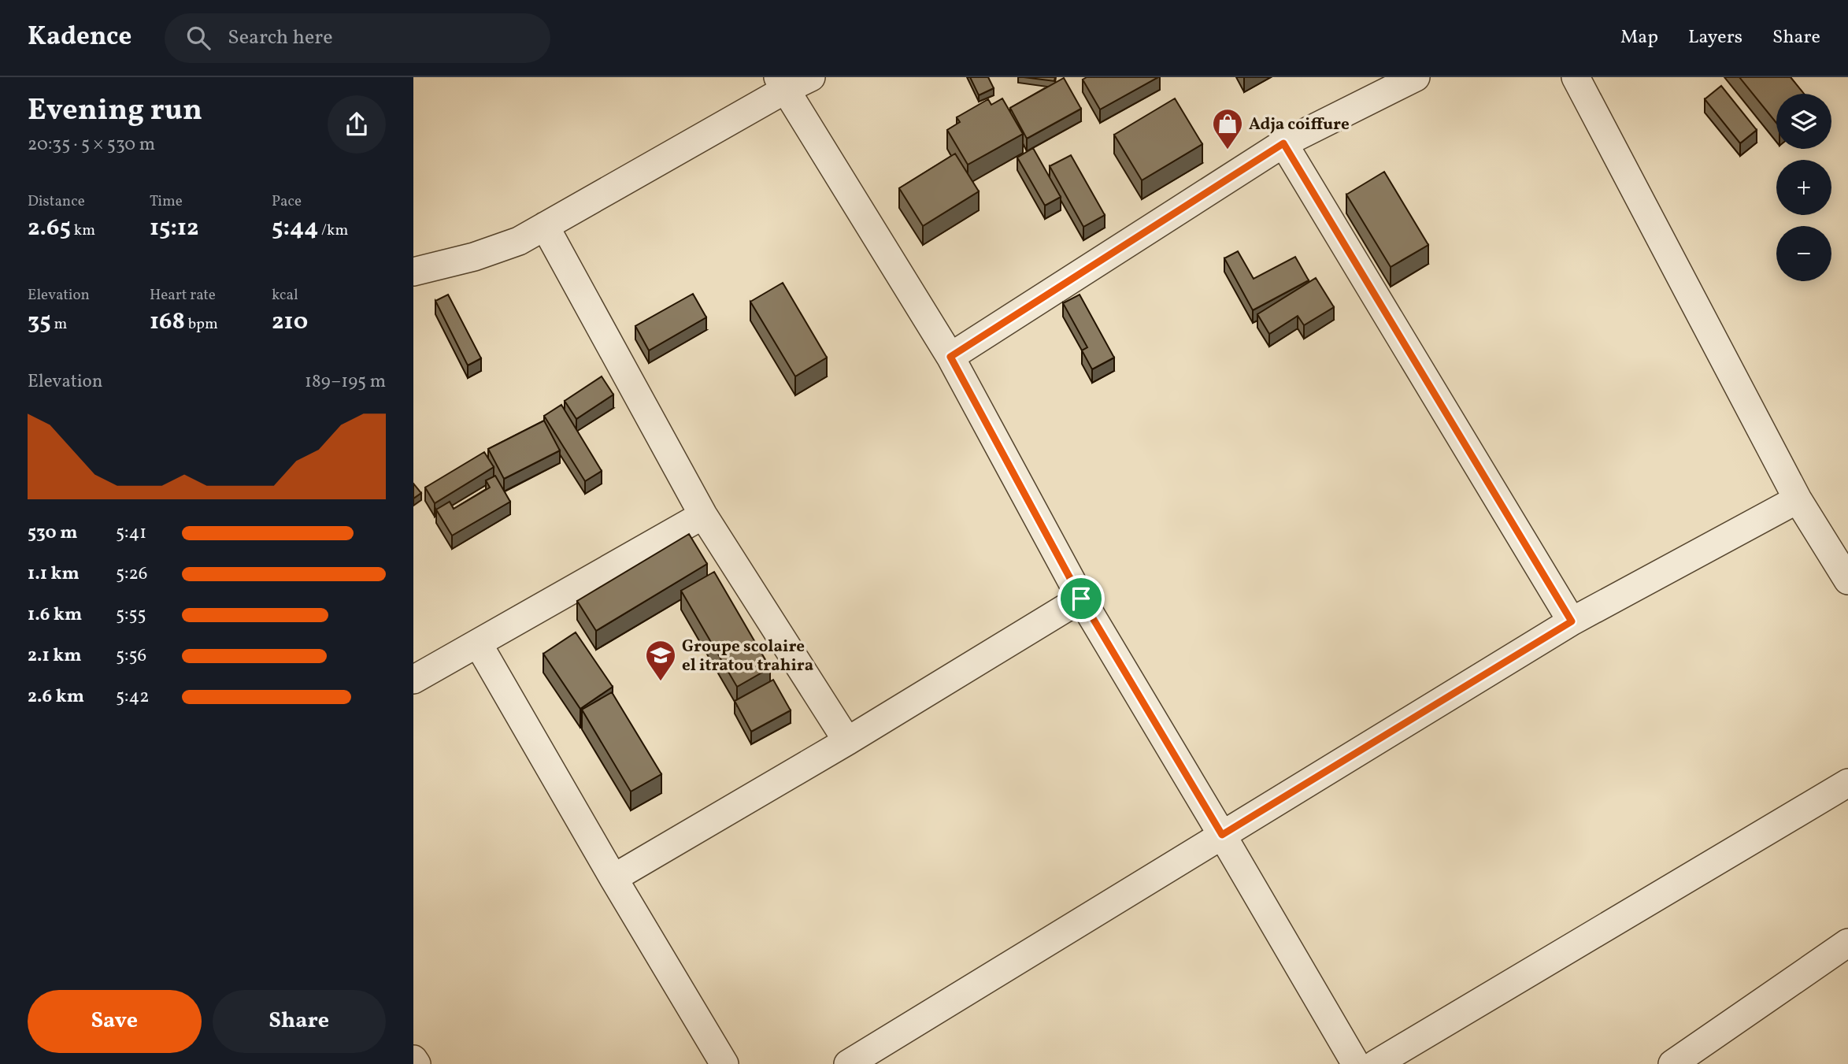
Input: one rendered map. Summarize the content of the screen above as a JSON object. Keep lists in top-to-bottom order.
{
  "places": {
    "shop": ["Adja coiffure"],
    "school or university": ["Groupe scolaire el itratou trahira"]
  },
  "page": {
    "header": "Kadence",
    "search": "Search here",
    "nav": ["Map", "Layers", "Share"],
    "heading": ["Evening run", "20:35 · 5 × 530 m"],
    "map_buttons": ["+", "−"],
    "stats": [
      ["Distance", "2.65 km"],
      ["Time", "15:12"],
      ["Pace", "5:44 /km"],
      ["Elevation", "35 m"],
      ["Heart rate", "168 bpm"],
      ["kcal", "210"]
    ],
    "chart": ["Elevation", "189–195 m"],
    "list": [
      {
        "name": "530 m",
        "note": "5:41"
      },
      {
        "name": "1.1 km",
        "note": "5:26"
      },
      {
        "name": "1.6 km",
        "note": "5:55"
      },
      {
        "name": "2.1 km",
        "note": "5:56"
      },
      {
        "name": "2.6 km",
        "note": "5:42"
      }
    ],
    "buttons": ["Save", "Share"]
  }
}
